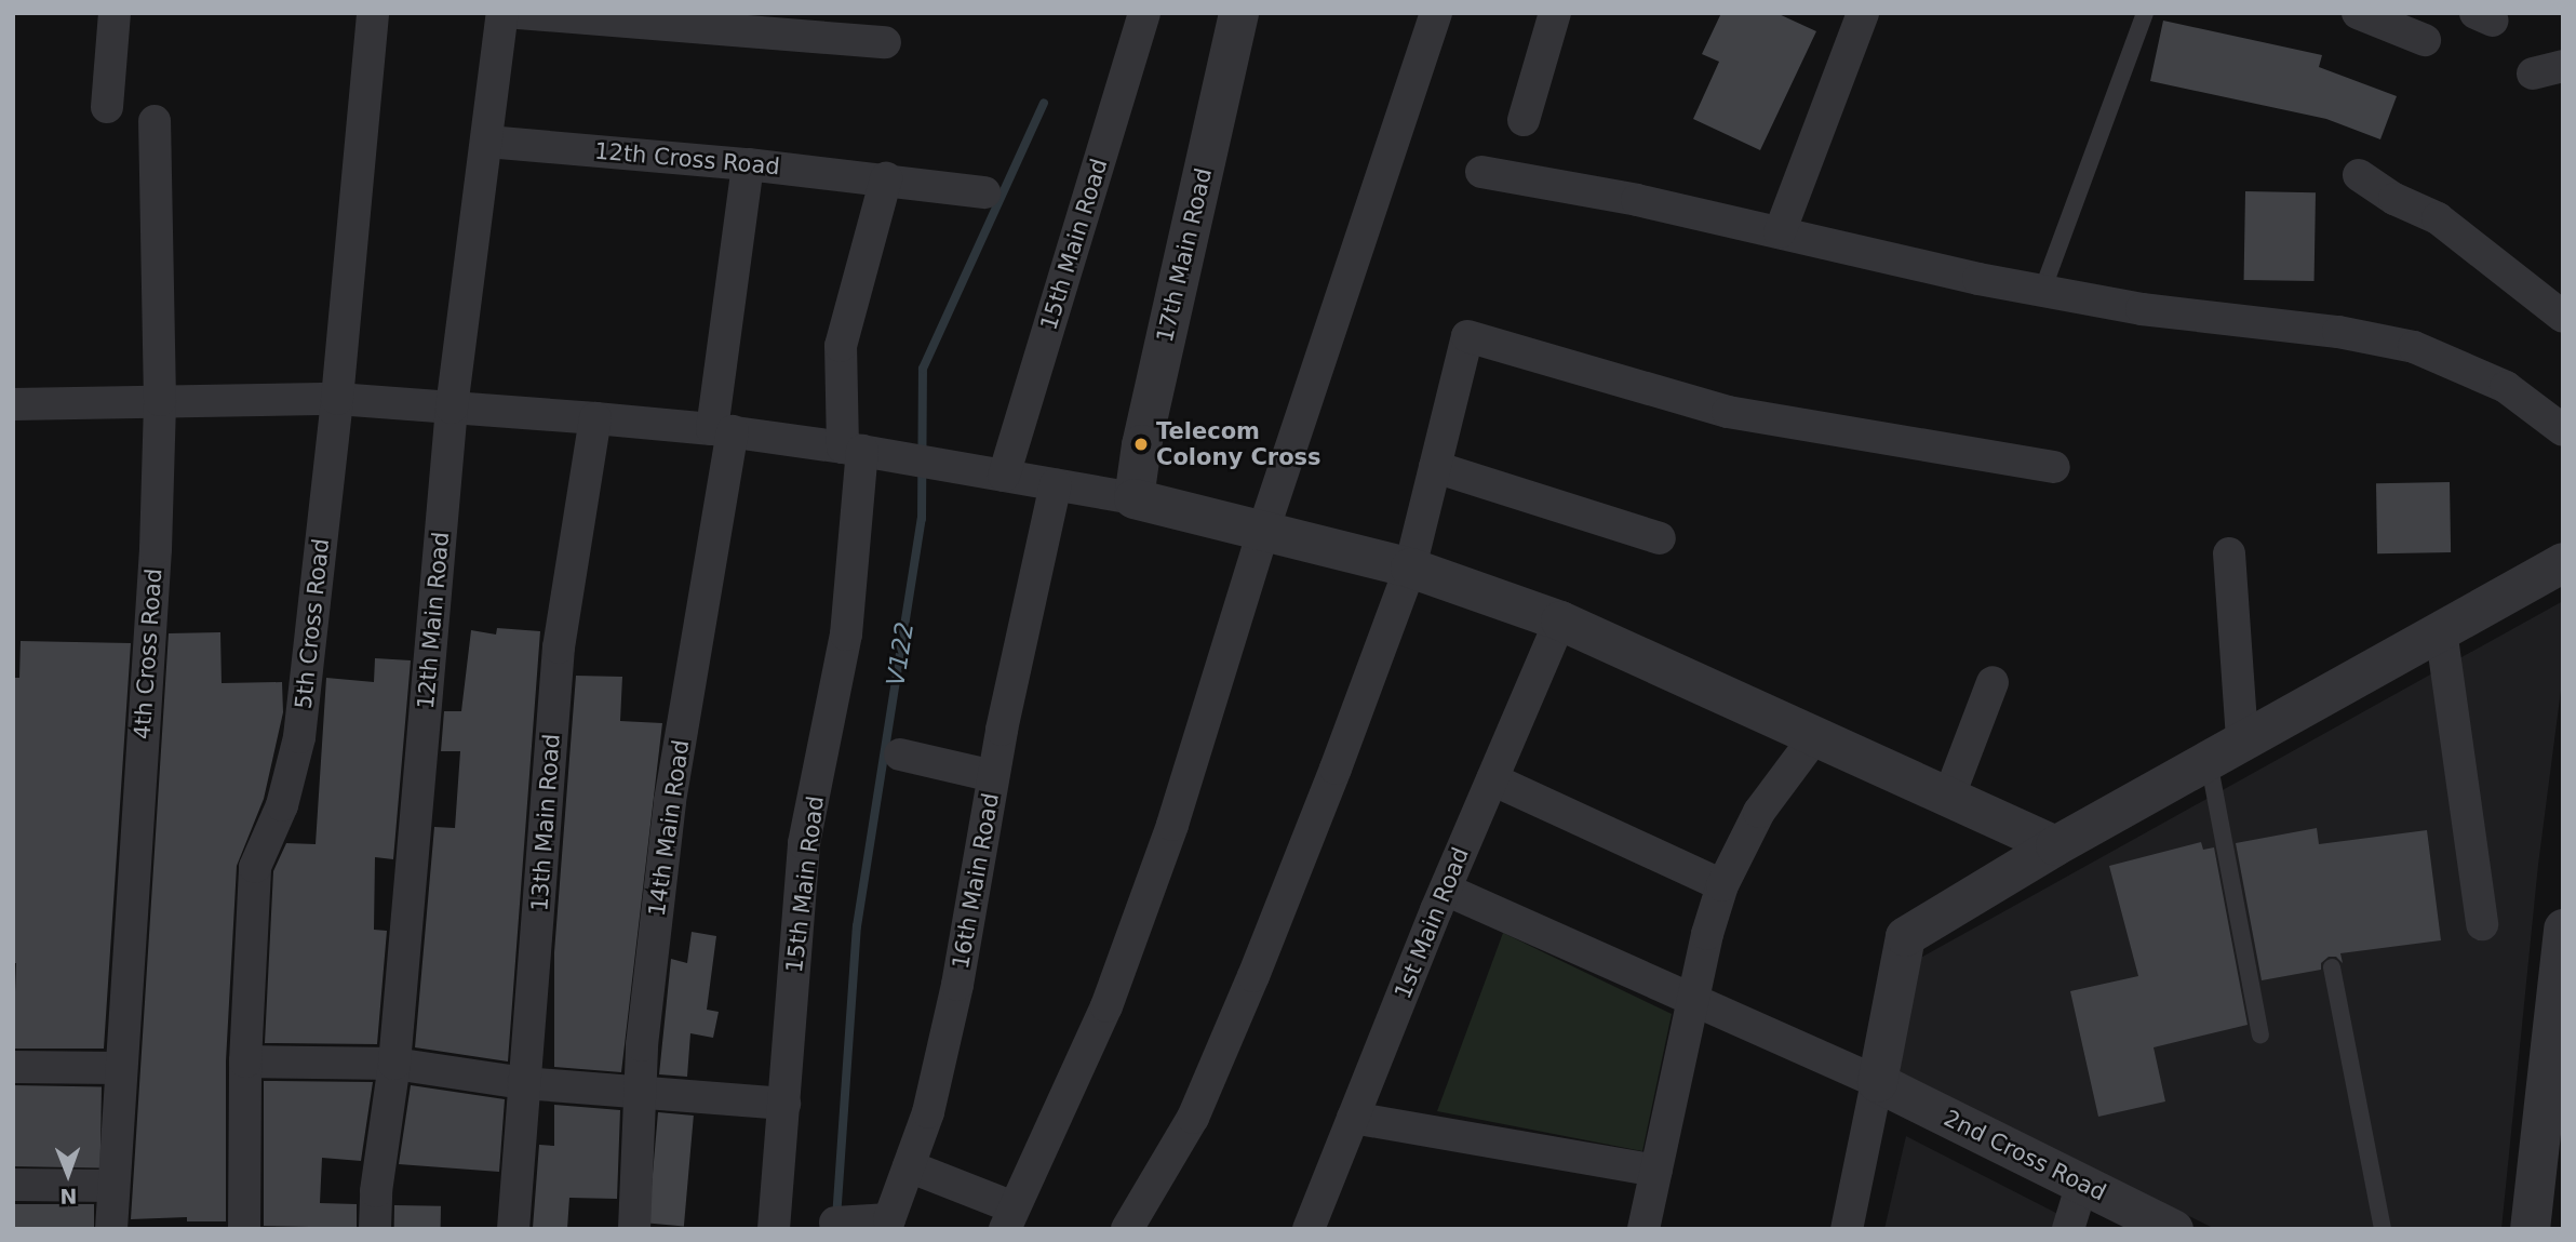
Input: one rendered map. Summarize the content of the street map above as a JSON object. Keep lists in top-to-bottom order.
{
  "streets": {
    "street": [
      "12th Cross Road",
      "15th Main Road",
      "17th Main Road",
      "12th Main Road",
      "5th Cross Road",
      "4th Cross Road",
      "13th Main Road",
      "14th Main Road",
      "16th Main Road",
      "1st Main Road",
      "2nd Cross Road"
    ]
  },
  "crossings": [
    ["12th Cross Road", "15th Main Road"],
    ["12th Cross Road", "12th Main Road"],
    ["12th Cross Road", "14th Main Road"]
  ],
  "water": ["V122"],
  "places": ["Telecom Colony Cross"],
  "north": "bottom"
}
